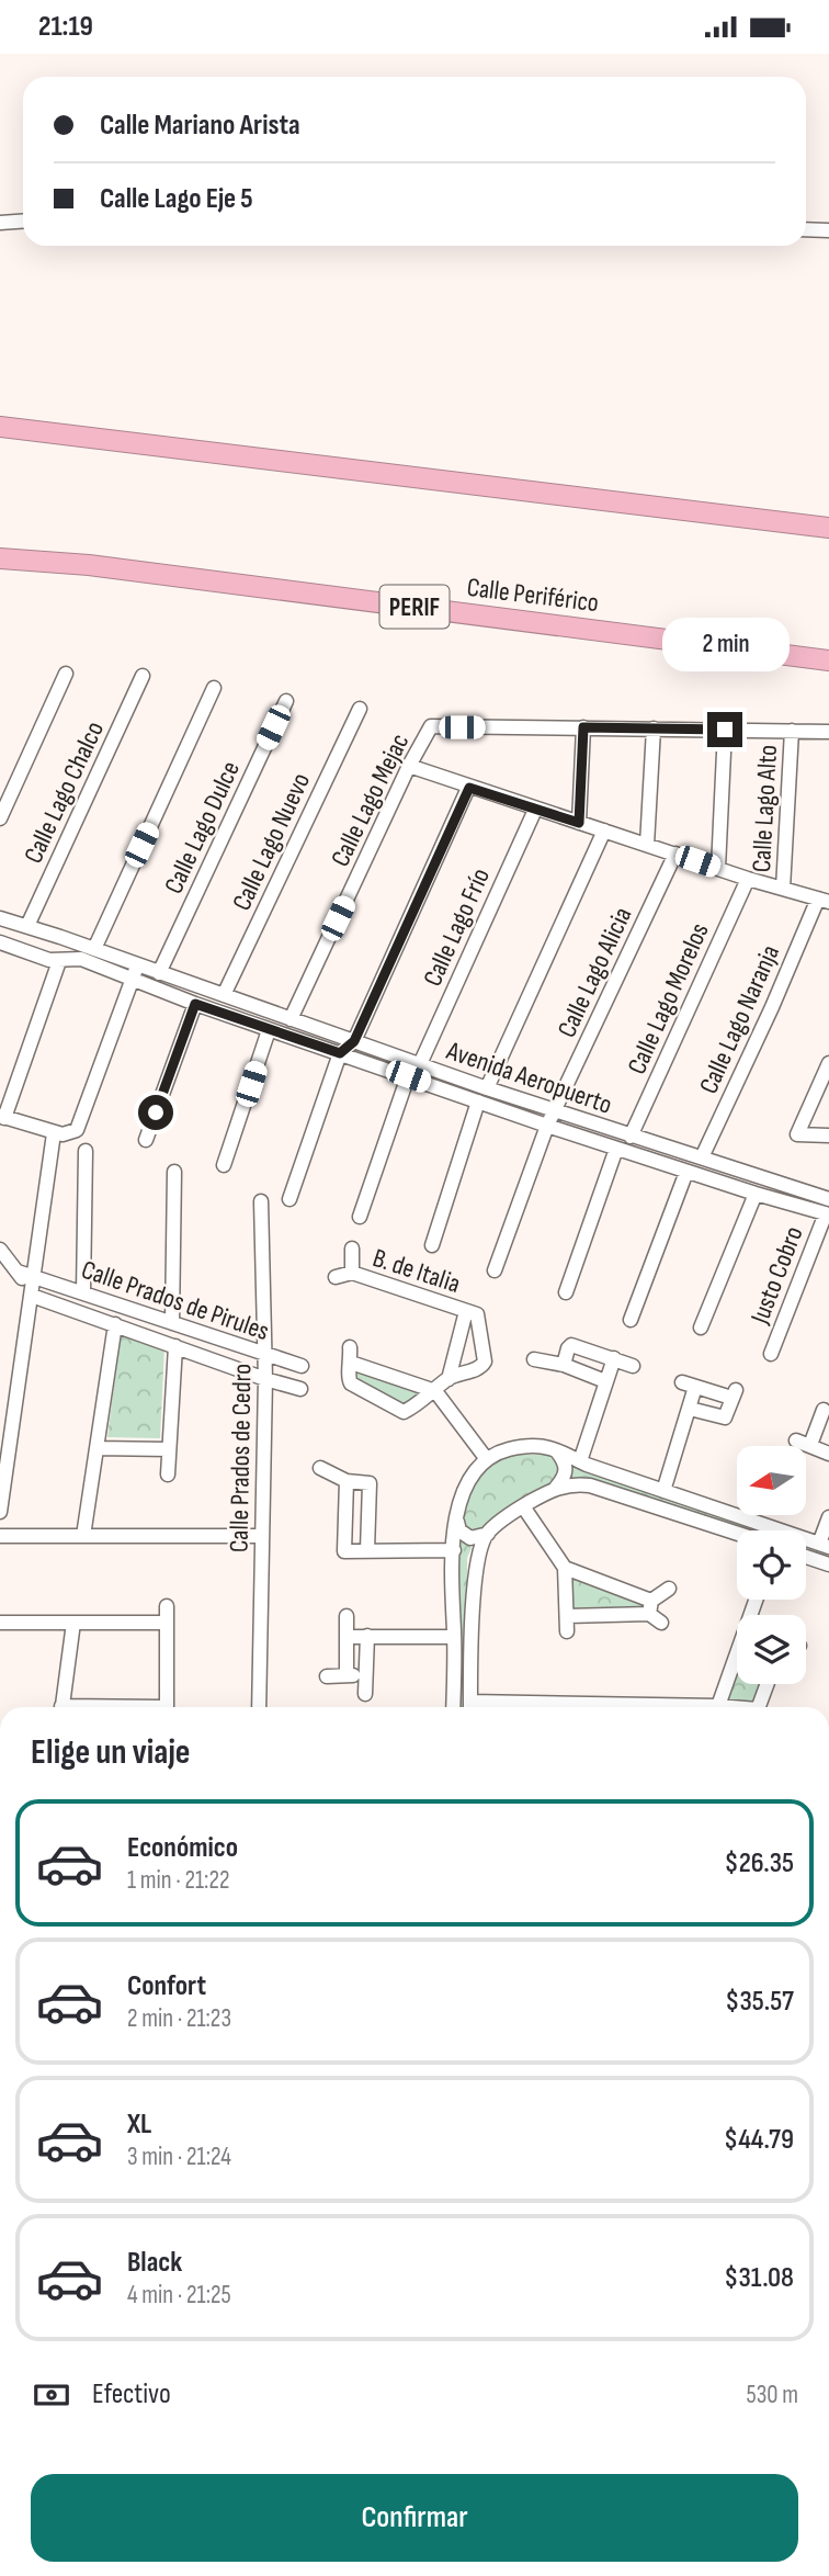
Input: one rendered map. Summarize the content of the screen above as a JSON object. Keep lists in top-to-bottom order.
{
  "streets": {
    "highway": ["Calle Periférico", "PERIF"],
    "street": [
      "Calle Lago Chalco",
      "Calle Lago Mejac",
      "Calle Lago Alto",
      "Calle Lago Dulce",
      "Calle Lago Nuevo",
      "Calle Lago Frío",
      "Calle Lago Alicia",
      "Calle Lago Morelos",
      "Calle Lago Naranja",
      "Avenida Aeropuerto",
      "B. de Italia",
      "Justo Cobro",
      "Calle Prados de Pirules",
      "Calle Prados de Cedro"
    ]
  },
  "crossings": [
    ["Calle Lago Chalco", "Avenida Aeropuerto"],
    ["Calle Lago Mejac", "Avenida Aeropuerto"],
    ["Calle Lago Dulce", "Avenida Aeropuerto"],
    ["Calle Lago Nuevo", "Avenida Aeropuerto"],
    ["Calle Lago Frío", "Avenida Aeropuerto"],
    ["Calle Lago Alicia", "Avenida Aeropuerto"],
    ["Calle Lago Morelos", "Avenida Aeropuerto"],
    ["Calle Lago Naranja", "Avenida Aeropuerto"],
    ["Avenida Aeropuerto", "Justo Cobro"],
    ["Calle Prados de Pirules", "Calle Prados de Cedro"]
  ],
  "north": "left",
  "page": {
    "status": "21:19",
    "banner": ["Calle Mariano Arista", "Calle Lago Eje 5"],
    "bubble": "2 min",
    "heading": "Elige un viaje",
    "list": [
      {
        "name": "Económico",
        "note": "1 min · 21:22",
        "value": "$26.35"
      },
      {
        "name": "Confort",
        "note": "2 min · 21:23",
        "value": "$35.57"
      },
      {
        "name": "XL",
        "note": "3 min · 21:24",
        "value": "$44.79"
      },
      {
        "name": "Black",
        "note": "4 min · 21:25",
        "value": "$31.08"
      }
    ],
    "pay": ["Efectivo", "530 m"],
    "buttons": "Confirmar"
  }
}
